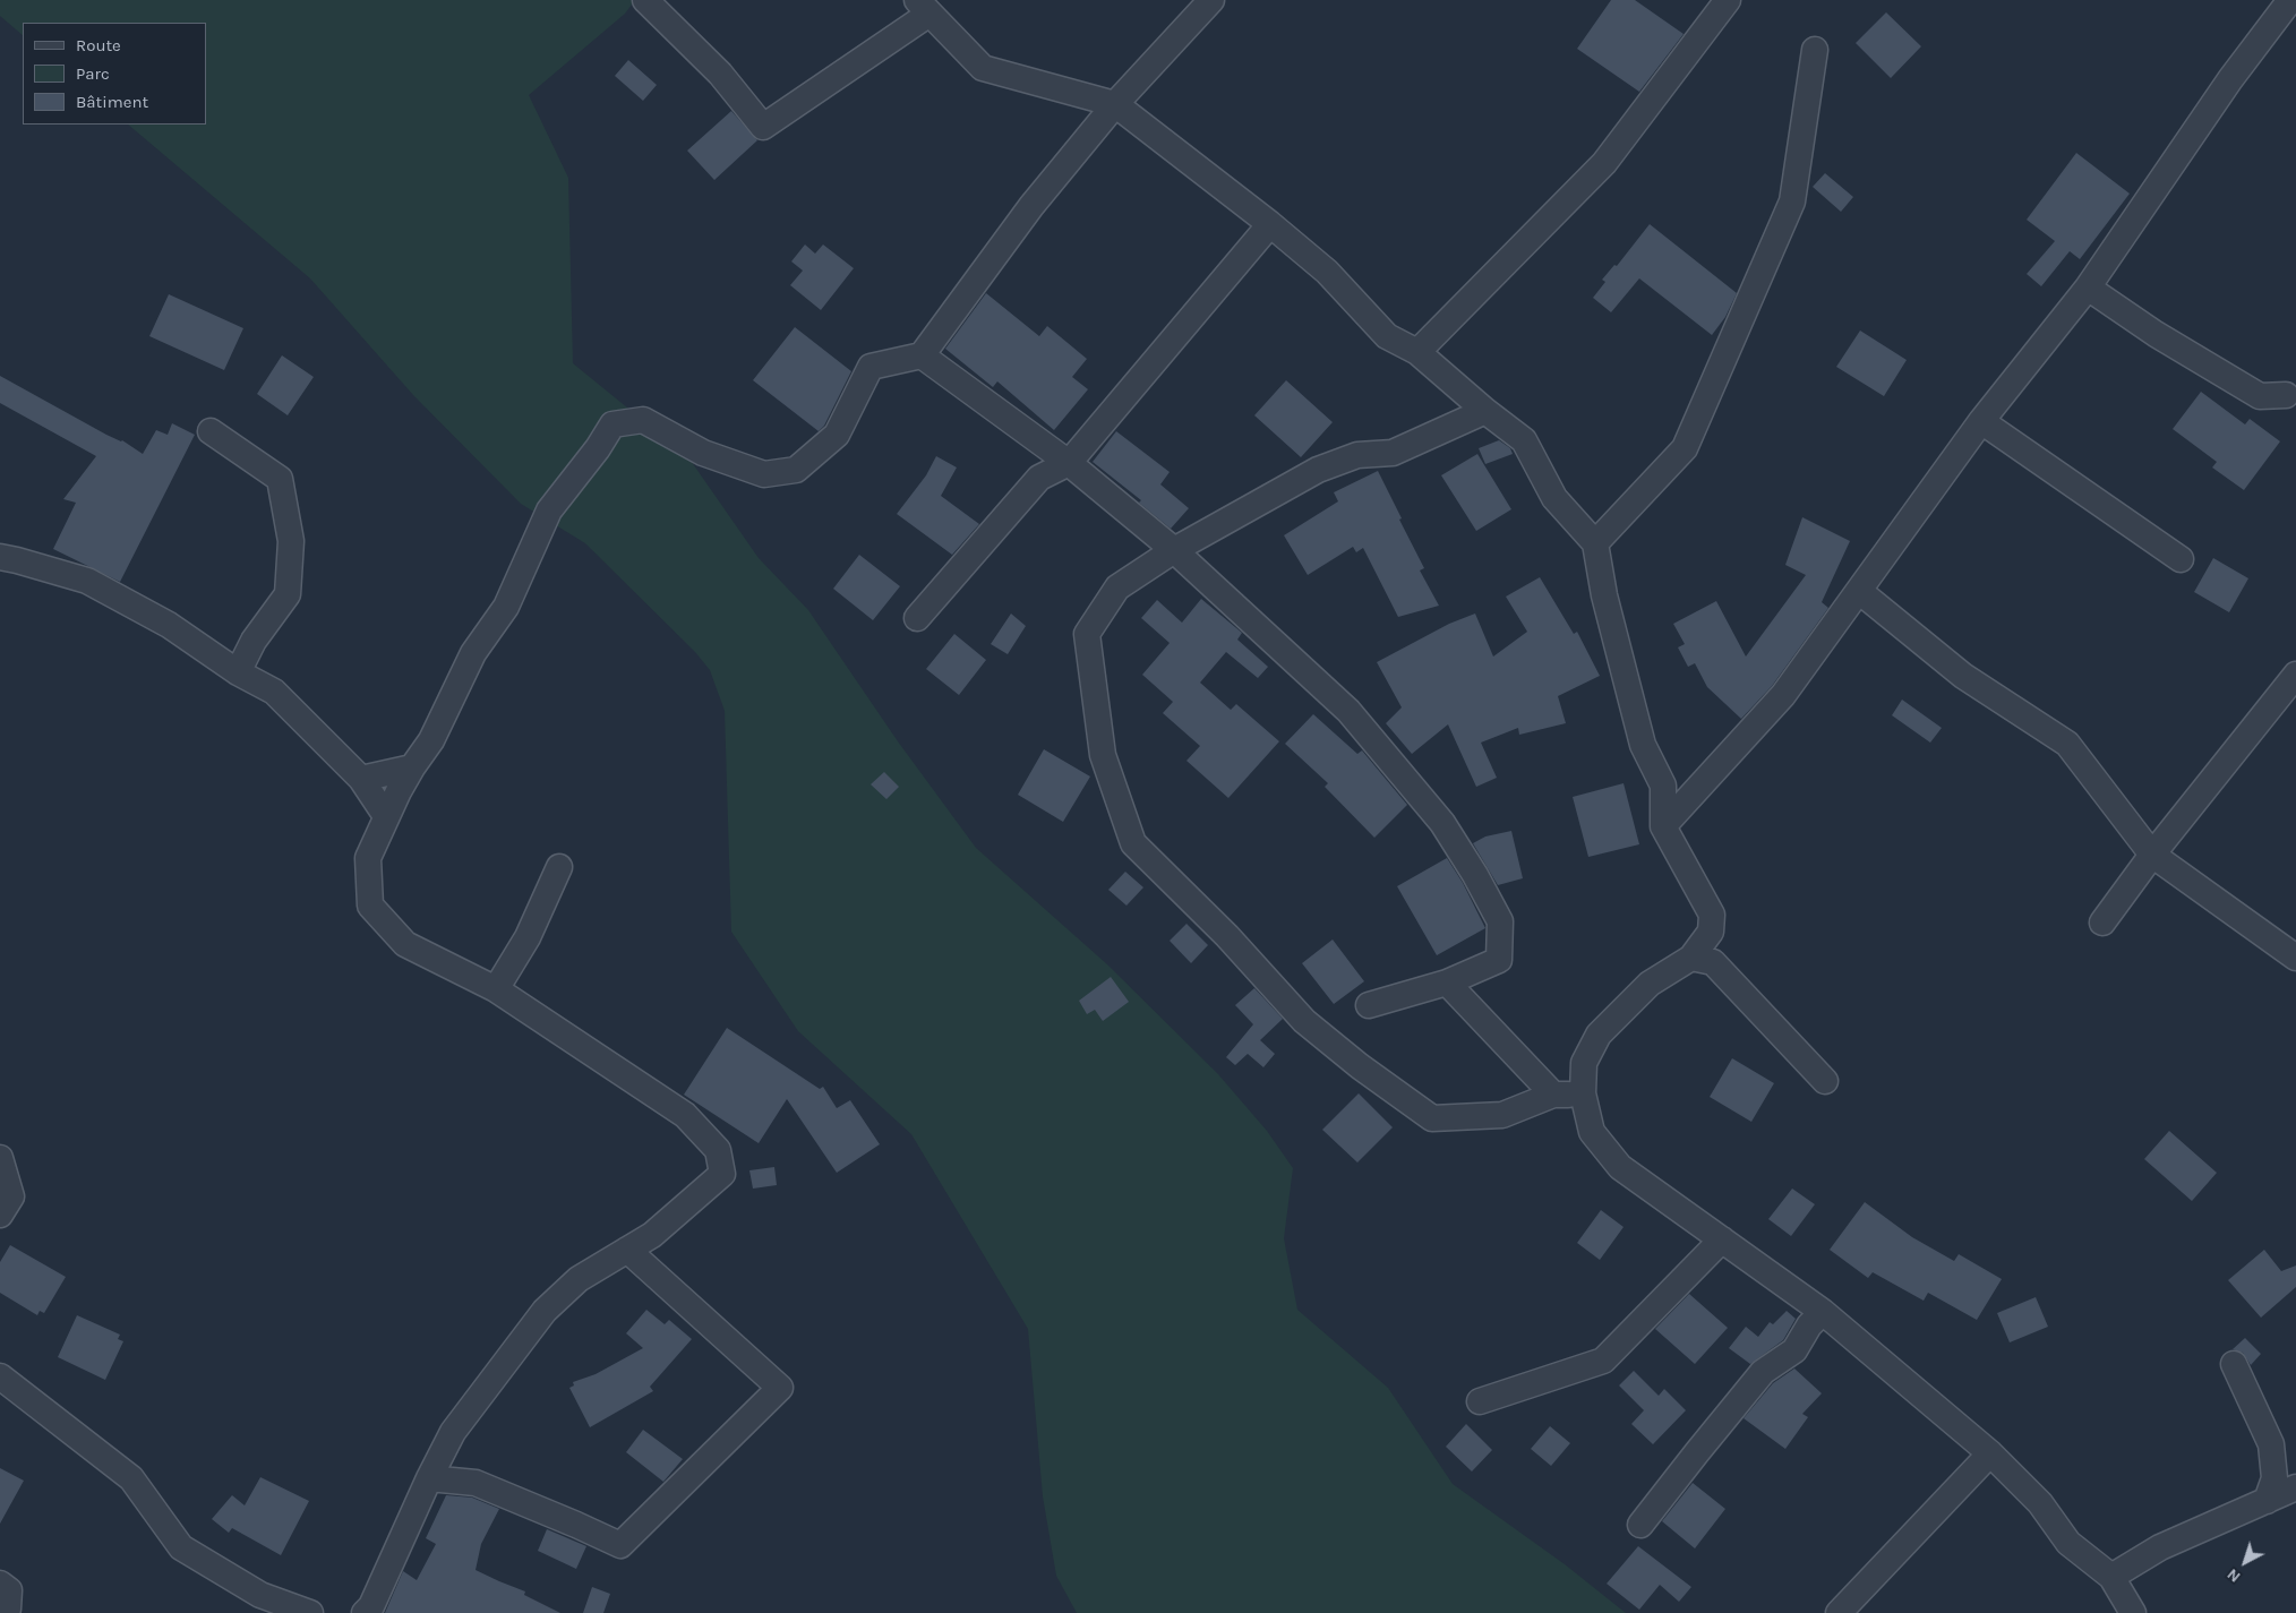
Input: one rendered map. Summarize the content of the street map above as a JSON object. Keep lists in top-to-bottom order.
{
  "legend": ["Route", "Parc", "Bâtiment"],
  "north": "bottom left"
}
